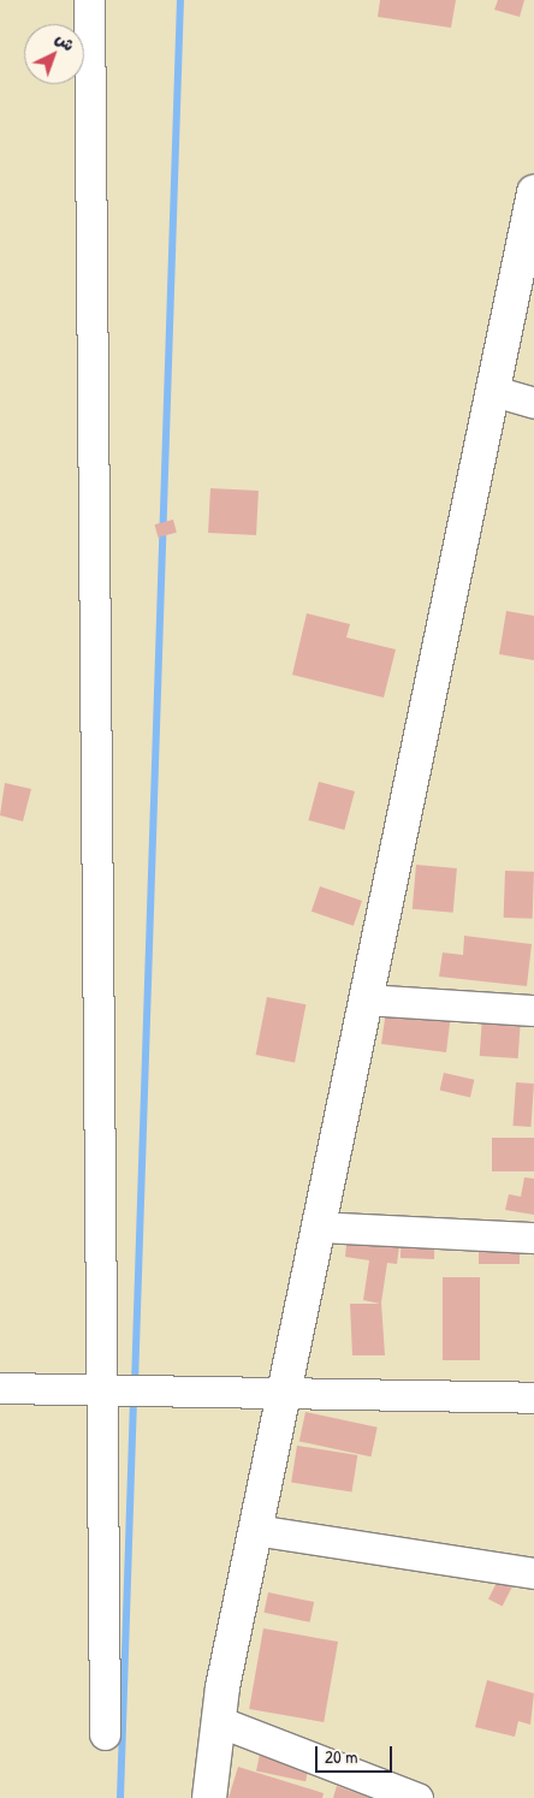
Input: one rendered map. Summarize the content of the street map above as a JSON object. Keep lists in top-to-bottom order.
{
  "scale_bar": "20 m",
  "north": "top right"
}
